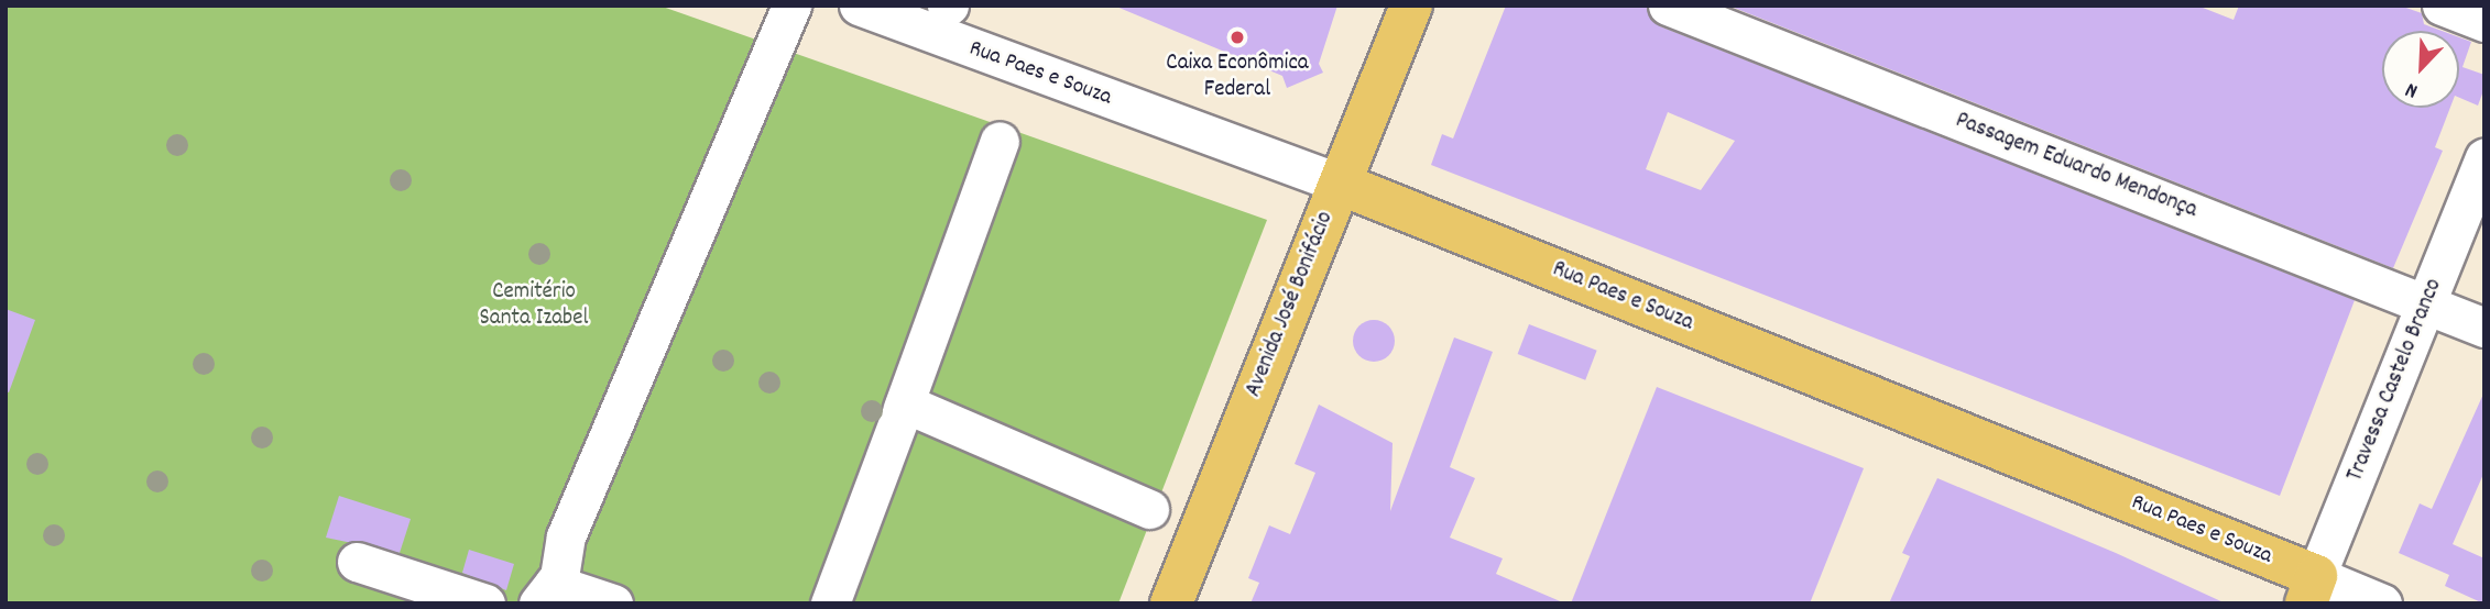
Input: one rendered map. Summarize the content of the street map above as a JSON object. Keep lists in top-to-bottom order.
{
  "streets": {
    "main road": ["Rua Paes e Souza", "Avenida José Bonifácio"],
    "street": ["Passagem Eduardo Mendonça", "Travessa Castelo Branco"]
  },
  "crossings": [
    ["Rua Paes e Souza", "Avenida José Bonifácio"],
    ["Rua Paes e Souza", "Travessa Castelo Branco"],
    ["Passagem Eduardo Mendonça", "Travessa Castelo Branco"]
  ],
  "parks": ["Cemitério Santa Izabel"],
  "places": ["Caixa Econômica Federal"],
  "north": "bottom left"
}
